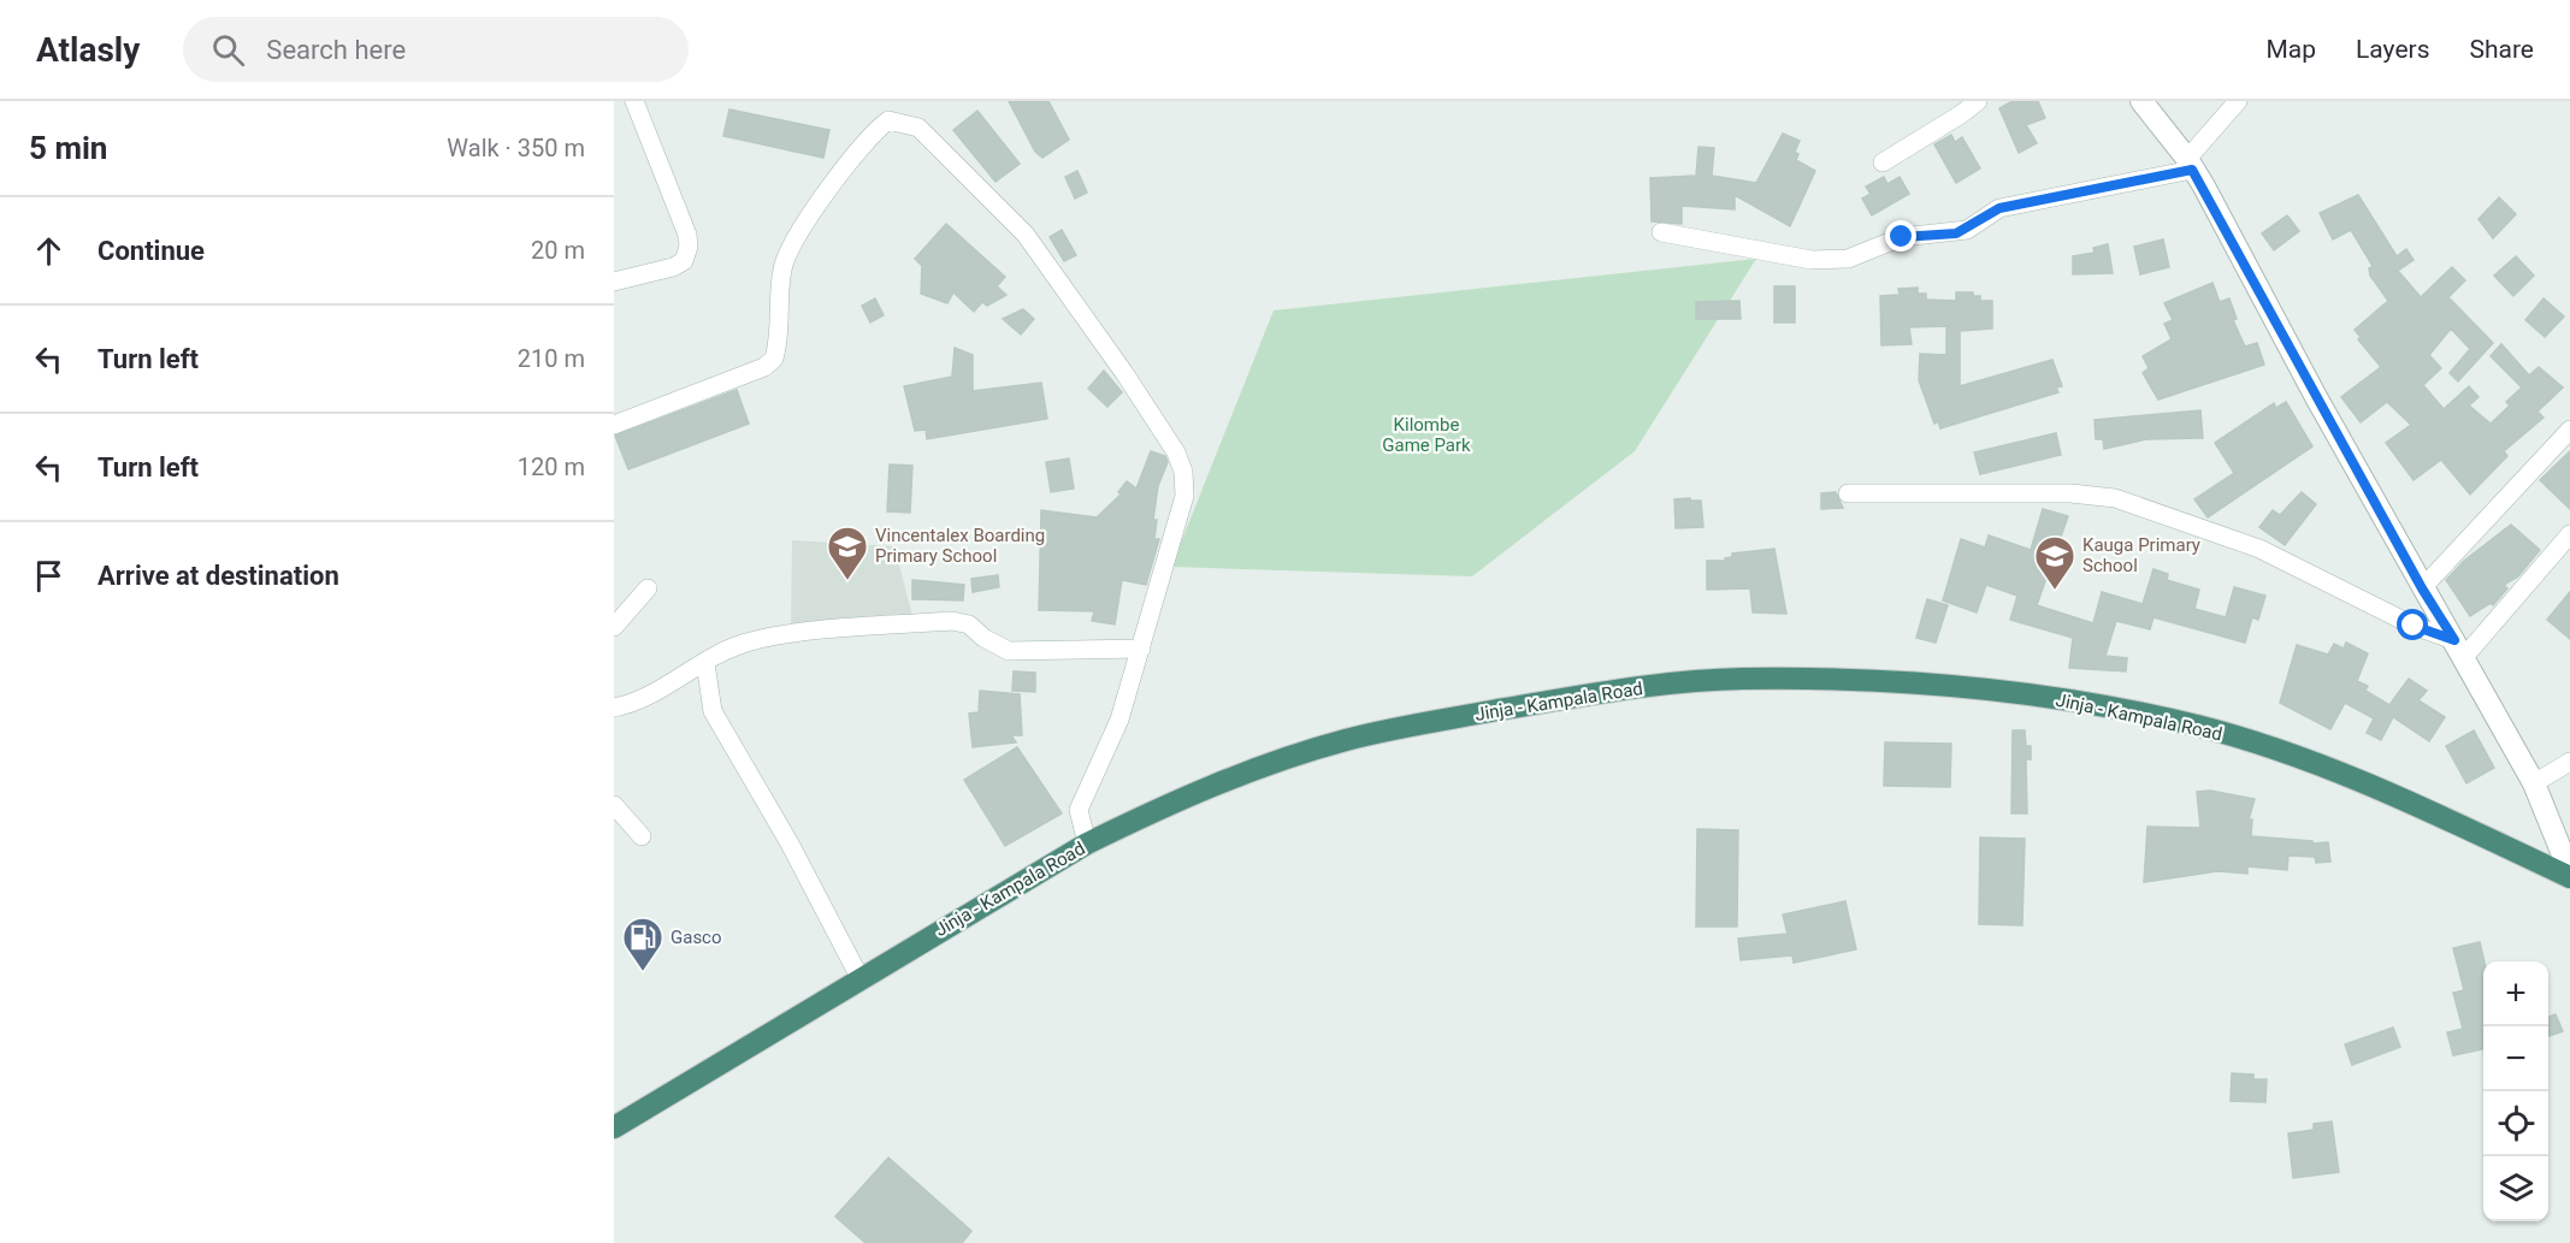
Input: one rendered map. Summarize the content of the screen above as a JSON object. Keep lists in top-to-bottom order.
{
  "streets": {
    "highway": ["Jinja - Kampala Road"]
  },
  "parks": ["Kilombe Game Park"],
  "places": {
    "school or university": ["Vincentalex Boarding Primary School", "Kauga Primary School"],
    "fuel station": ["Gasco"]
  },
  "page": {
    "header": "Atlasly",
    "search": "Search here",
    "nav": ["Map", "Layers", "Share"],
    "heading": ["5 min", "Walk · 350 m"],
    "list": [
      ["Continue", "20 m"],
      ["Turn left", "210 m"],
      ["Turn left", "120 m"],
      "Arrive at destination"
    ],
    "map_buttons": ["+", "−"]
  }
}
